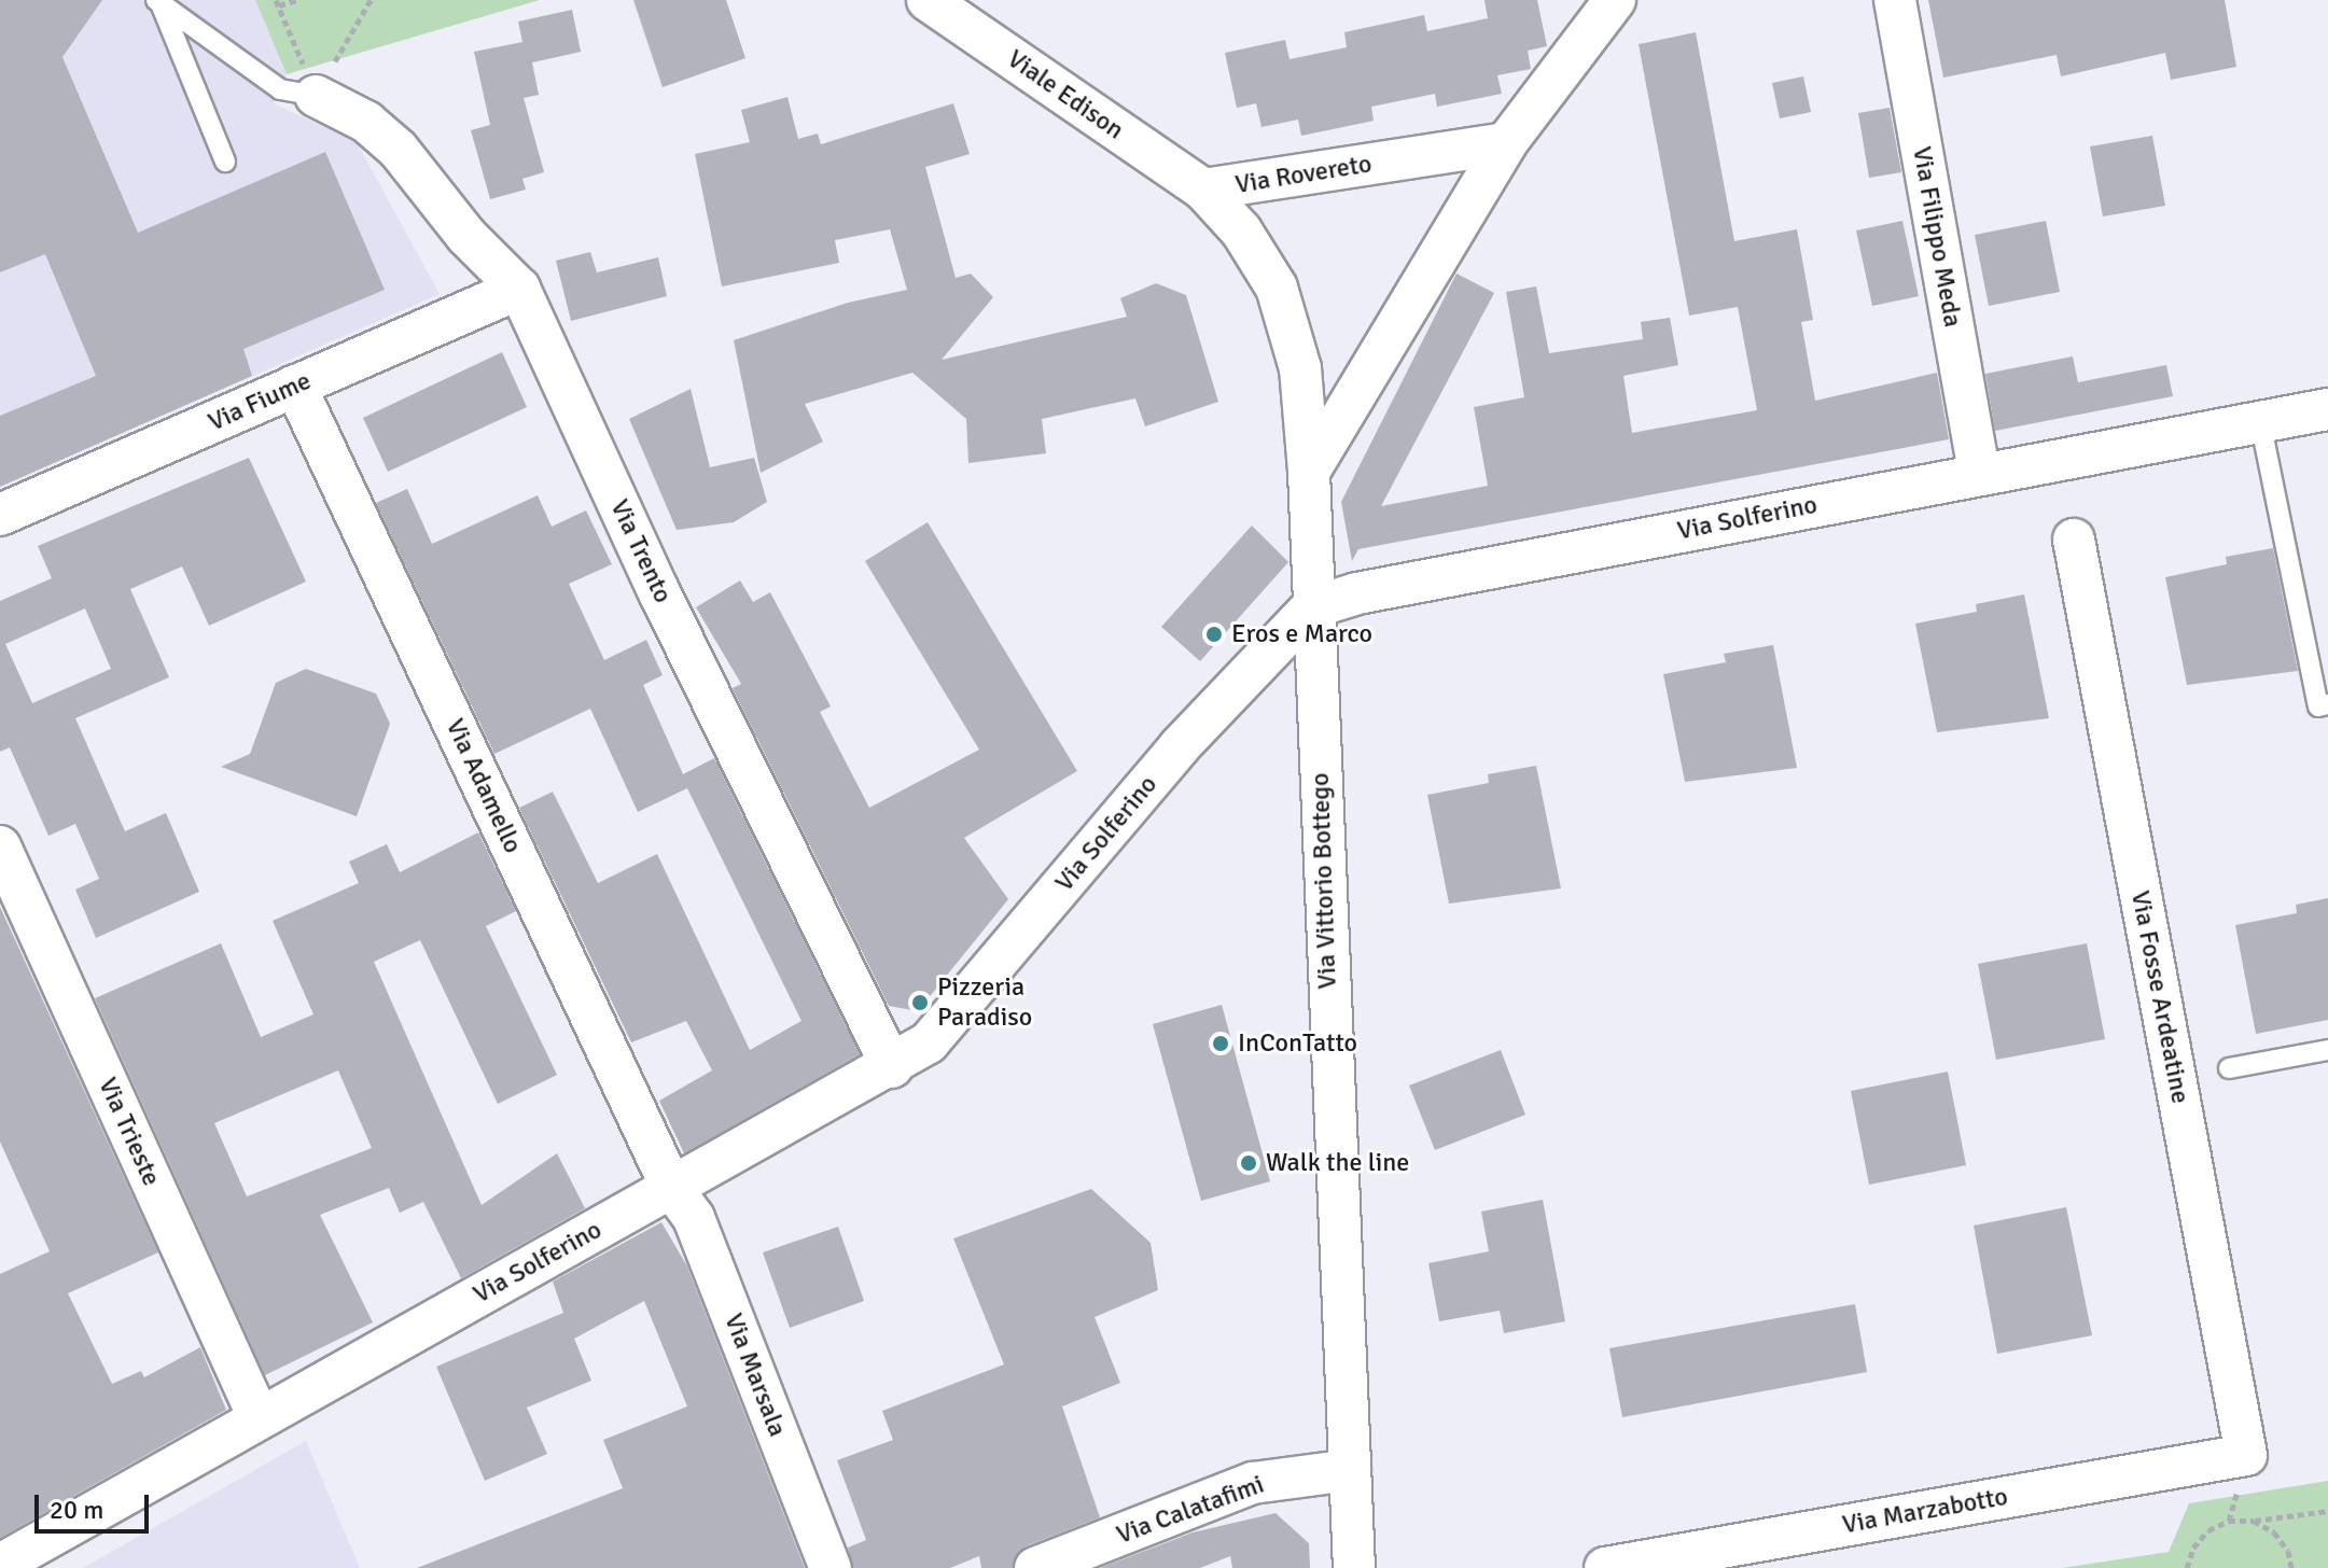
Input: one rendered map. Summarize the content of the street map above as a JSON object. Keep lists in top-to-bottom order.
{
  "streets": {
    "street": [
      "Viale Edison",
      "Via Rovereto",
      "Via Filippo Meda",
      "Via Fiume",
      "Via Solferino",
      "Via Trento",
      "Via Adamello",
      "Via Vittorio Bottego",
      "Via Fosse Ardeatine",
      "Via Trieste",
      "Via Marsala",
      "Via Calatafimi",
      "Via Marzabotto"
    ]
  },
  "crossings": [
    ["Viale Edison", "Via Rovereto"],
    ["Via Rovereto", "Via Solferino"],
    ["Via Rovereto", "Via Vittorio Bottego"],
    ["Via Filippo Meda", "Via Solferino"],
    ["Via Fiume", "Via Trento"],
    ["Via Fiume", "Via Adamello"],
    ["Via Solferino", "Via Trento"],
    ["Via Solferino", "Via Adamello"],
    ["Via Solferino", "Via Vittorio Bottego"],
    ["Via Solferino", "Via Trieste"],
    ["Via Solferino", "Via Marsala"],
    ["Via Adamello", "Via Marsala"],
    ["Via Vittorio Bottego", "Via Calatafimi"],
    ["Via Fosse Ardeatine", "Via Marzabotto"]
  ],
  "places": [
    "Eros e Marco",
    "Pizzeria Paradiso",
    "InConTatto",
    "Walk the line"
  ],
  "scale_bar": "20 m"
}
